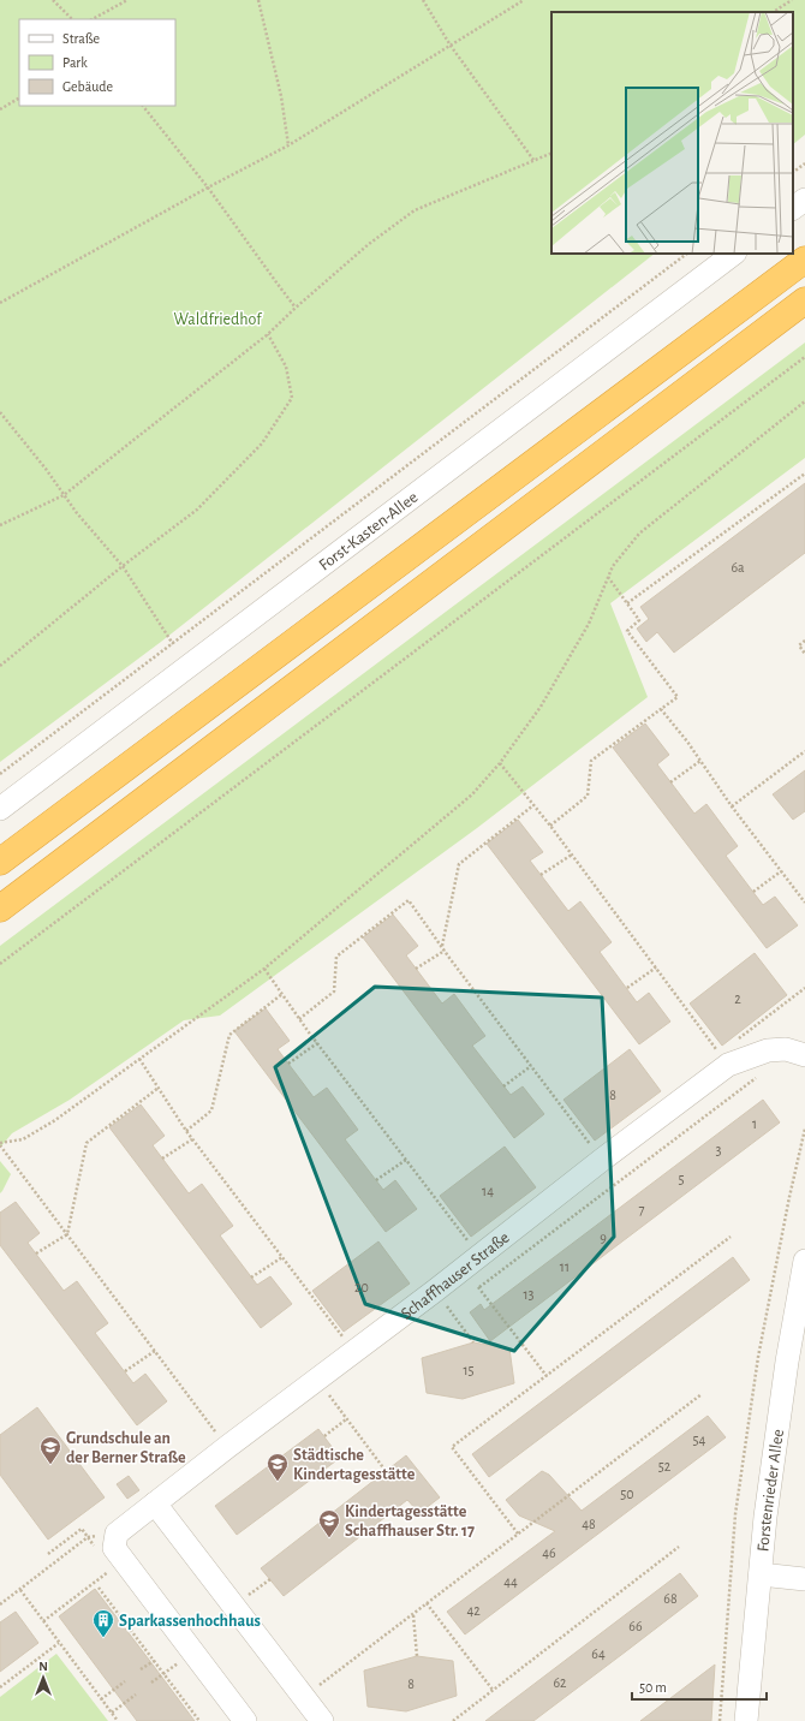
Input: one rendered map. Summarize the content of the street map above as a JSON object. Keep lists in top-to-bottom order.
{
  "streets": {
    "street": ["Forst-Kasten-Allee", "Schaffhauser Straße", "Forstenrieder Allee"]
  },
  "parks": ["Waldfriedhof"],
  "places": {
    "school or university": ["Grundschule an der Berner Straße", "Städtische Kindertagesstätte", "Kindertagesstätte Schaffhauser Str. 17"],
    "building": ["Sparkassenhochhaus"]
  },
  "house_numbers": [
    "6a",
    "2",
    "8",
    "1",
    "3",
    "5",
    "14",
    "7",
    "9",
    "11",
    "20",
    "13",
    "15",
    "54",
    "52",
    "50",
    "48",
    "46",
    "44",
    "68",
    "42",
    "66",
    "64",
    "62",
    "8"
  ],
  "legend": ["Straße", "Park", "Gebäude"],
  "scale_bar": "50 m",
  "north": "top"
}
